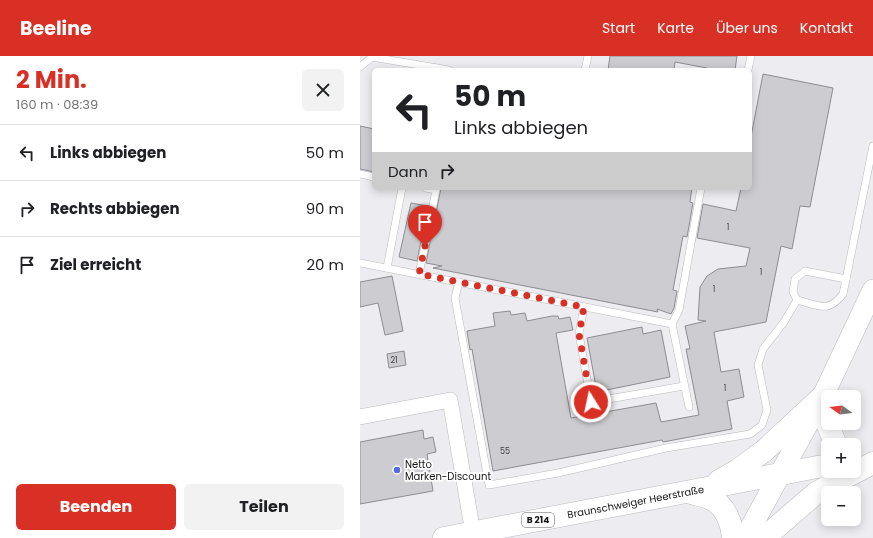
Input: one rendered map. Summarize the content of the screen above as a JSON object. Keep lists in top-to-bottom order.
{
  "streets": {
    "main road": ["Braunschweiger Heerstraße", "B 214"]
  },
  "places": ["Netto Marken-Discount"],
  "house_numbers": [
    "1",
    "1",
    "1",
    "21",
    "1",
    "55"
  ],
  "north": "left",
  "page": {
    "header": "Beeline",
    "nav": [
      "Start",
      "Karte",
      "Über uns",
      "Kontakt"
    ],
    "heading": ["2 Min.", "160 m · 08:39"],
    "turn": ["50 m", "Links abbiegen"],
    "list": [
      {
        "name": "Links abbiegen",
        "value": "50 m"
      },
      {
        "name": "Rechts abbiegen",
        "value": "90 m"
      },
      {
        "name": "Ziel erreicht",
        "value": "20 m"
      }
    ],
    "then": "Dann",
    "map_buttons": ["+", "−"],
    "buttons": ["Beenden", "Teilen"]
  }
}
